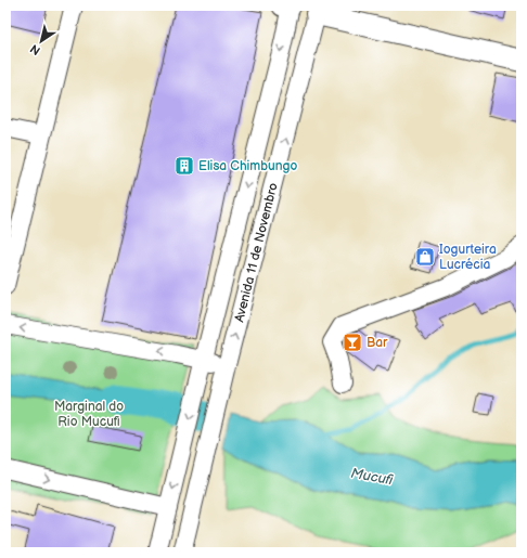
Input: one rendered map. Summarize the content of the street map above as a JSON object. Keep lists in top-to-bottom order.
{
  "streets": {
    "street": ["Avenida 11 de Novembro"]
  },
  "water": ["Mucufi"],
  "parks": ["Marginal do Rio Mucufi"],
  "places": {
    "building": ["Elisa Chimbungo"],
    "shop": ["Iogurteira Lucrécia"],
    "bar": ["Bar"]
  },
  "north": "bottom left"
}
